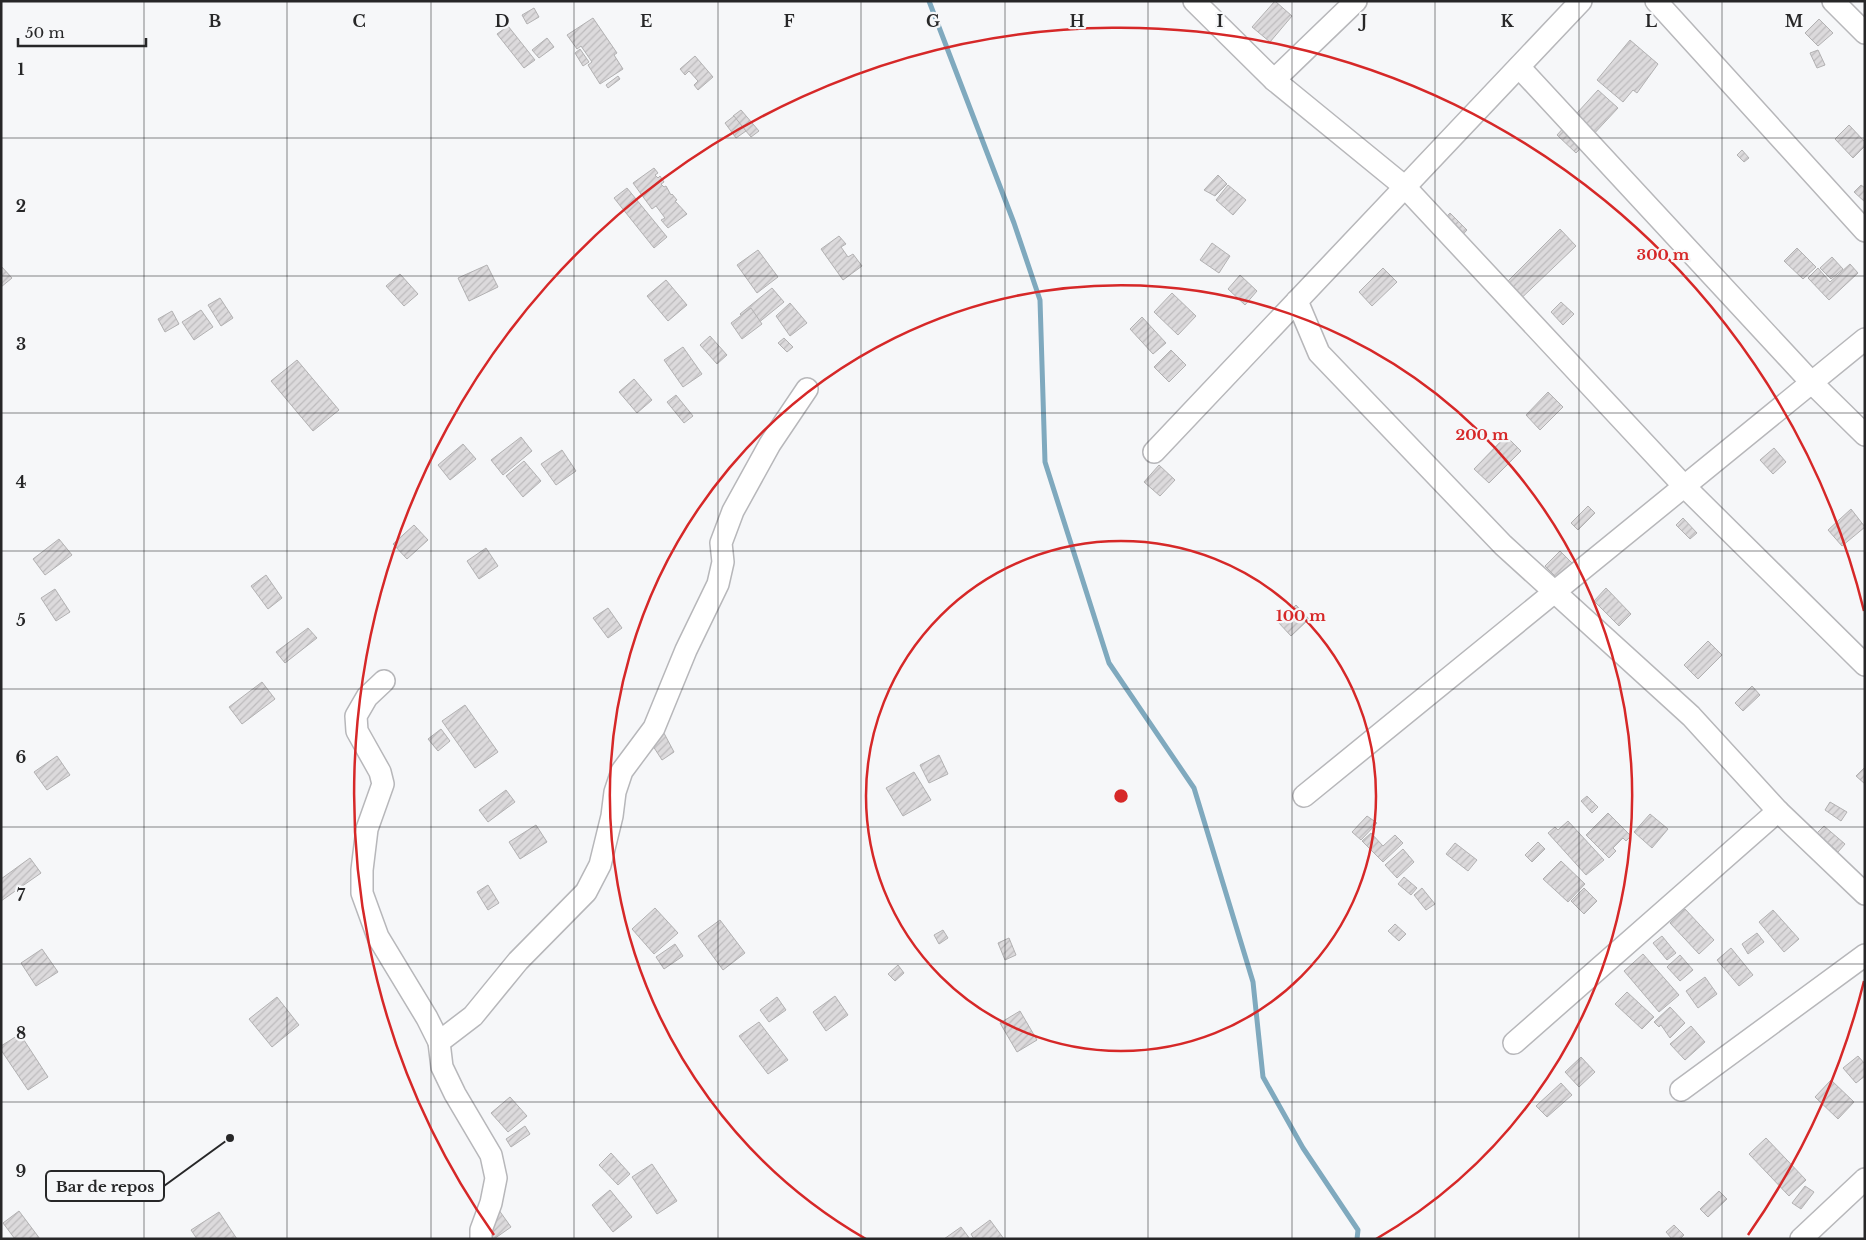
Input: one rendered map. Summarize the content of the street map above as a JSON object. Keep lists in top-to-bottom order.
{
  "places": ["Bar de repos"],
  "scale_bar": "50 m",
  "grid": {
    "columns": [
      "B",
      "C",
      "D",
      "E",
      "F",
      "G",
      "H",
      "I",
      "J",
      "K",
      "L",
      "M"
    ],
    "rows": [
      "1",
      "2",
      "3",
      "4",
      "5",
      "6",
      "7",
      "8",
      "9"
    ]
  },
  "rings": ["300 m", "200 m", "100 m"]
}
